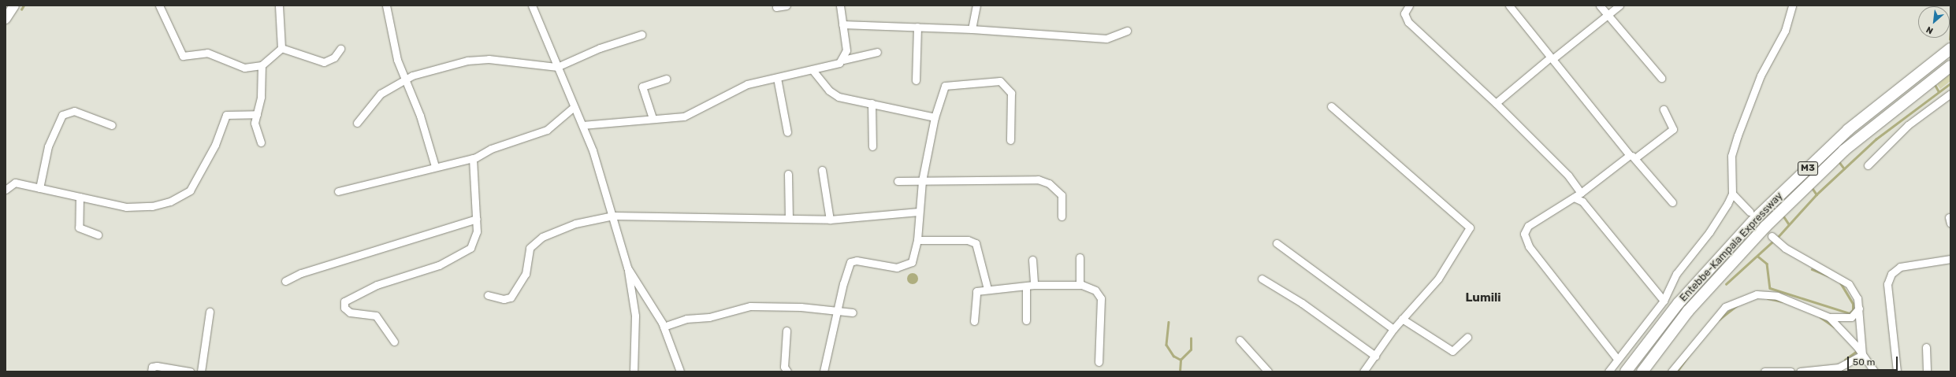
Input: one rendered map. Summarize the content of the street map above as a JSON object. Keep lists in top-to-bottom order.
{
  "streets": {
    "highway": ["M3", "Entebbe-Kampala Expressway"]
  },
  "districts": ["Lumili"],
  "scale_bar": "50 m",
  "north": "bottom left"
}
